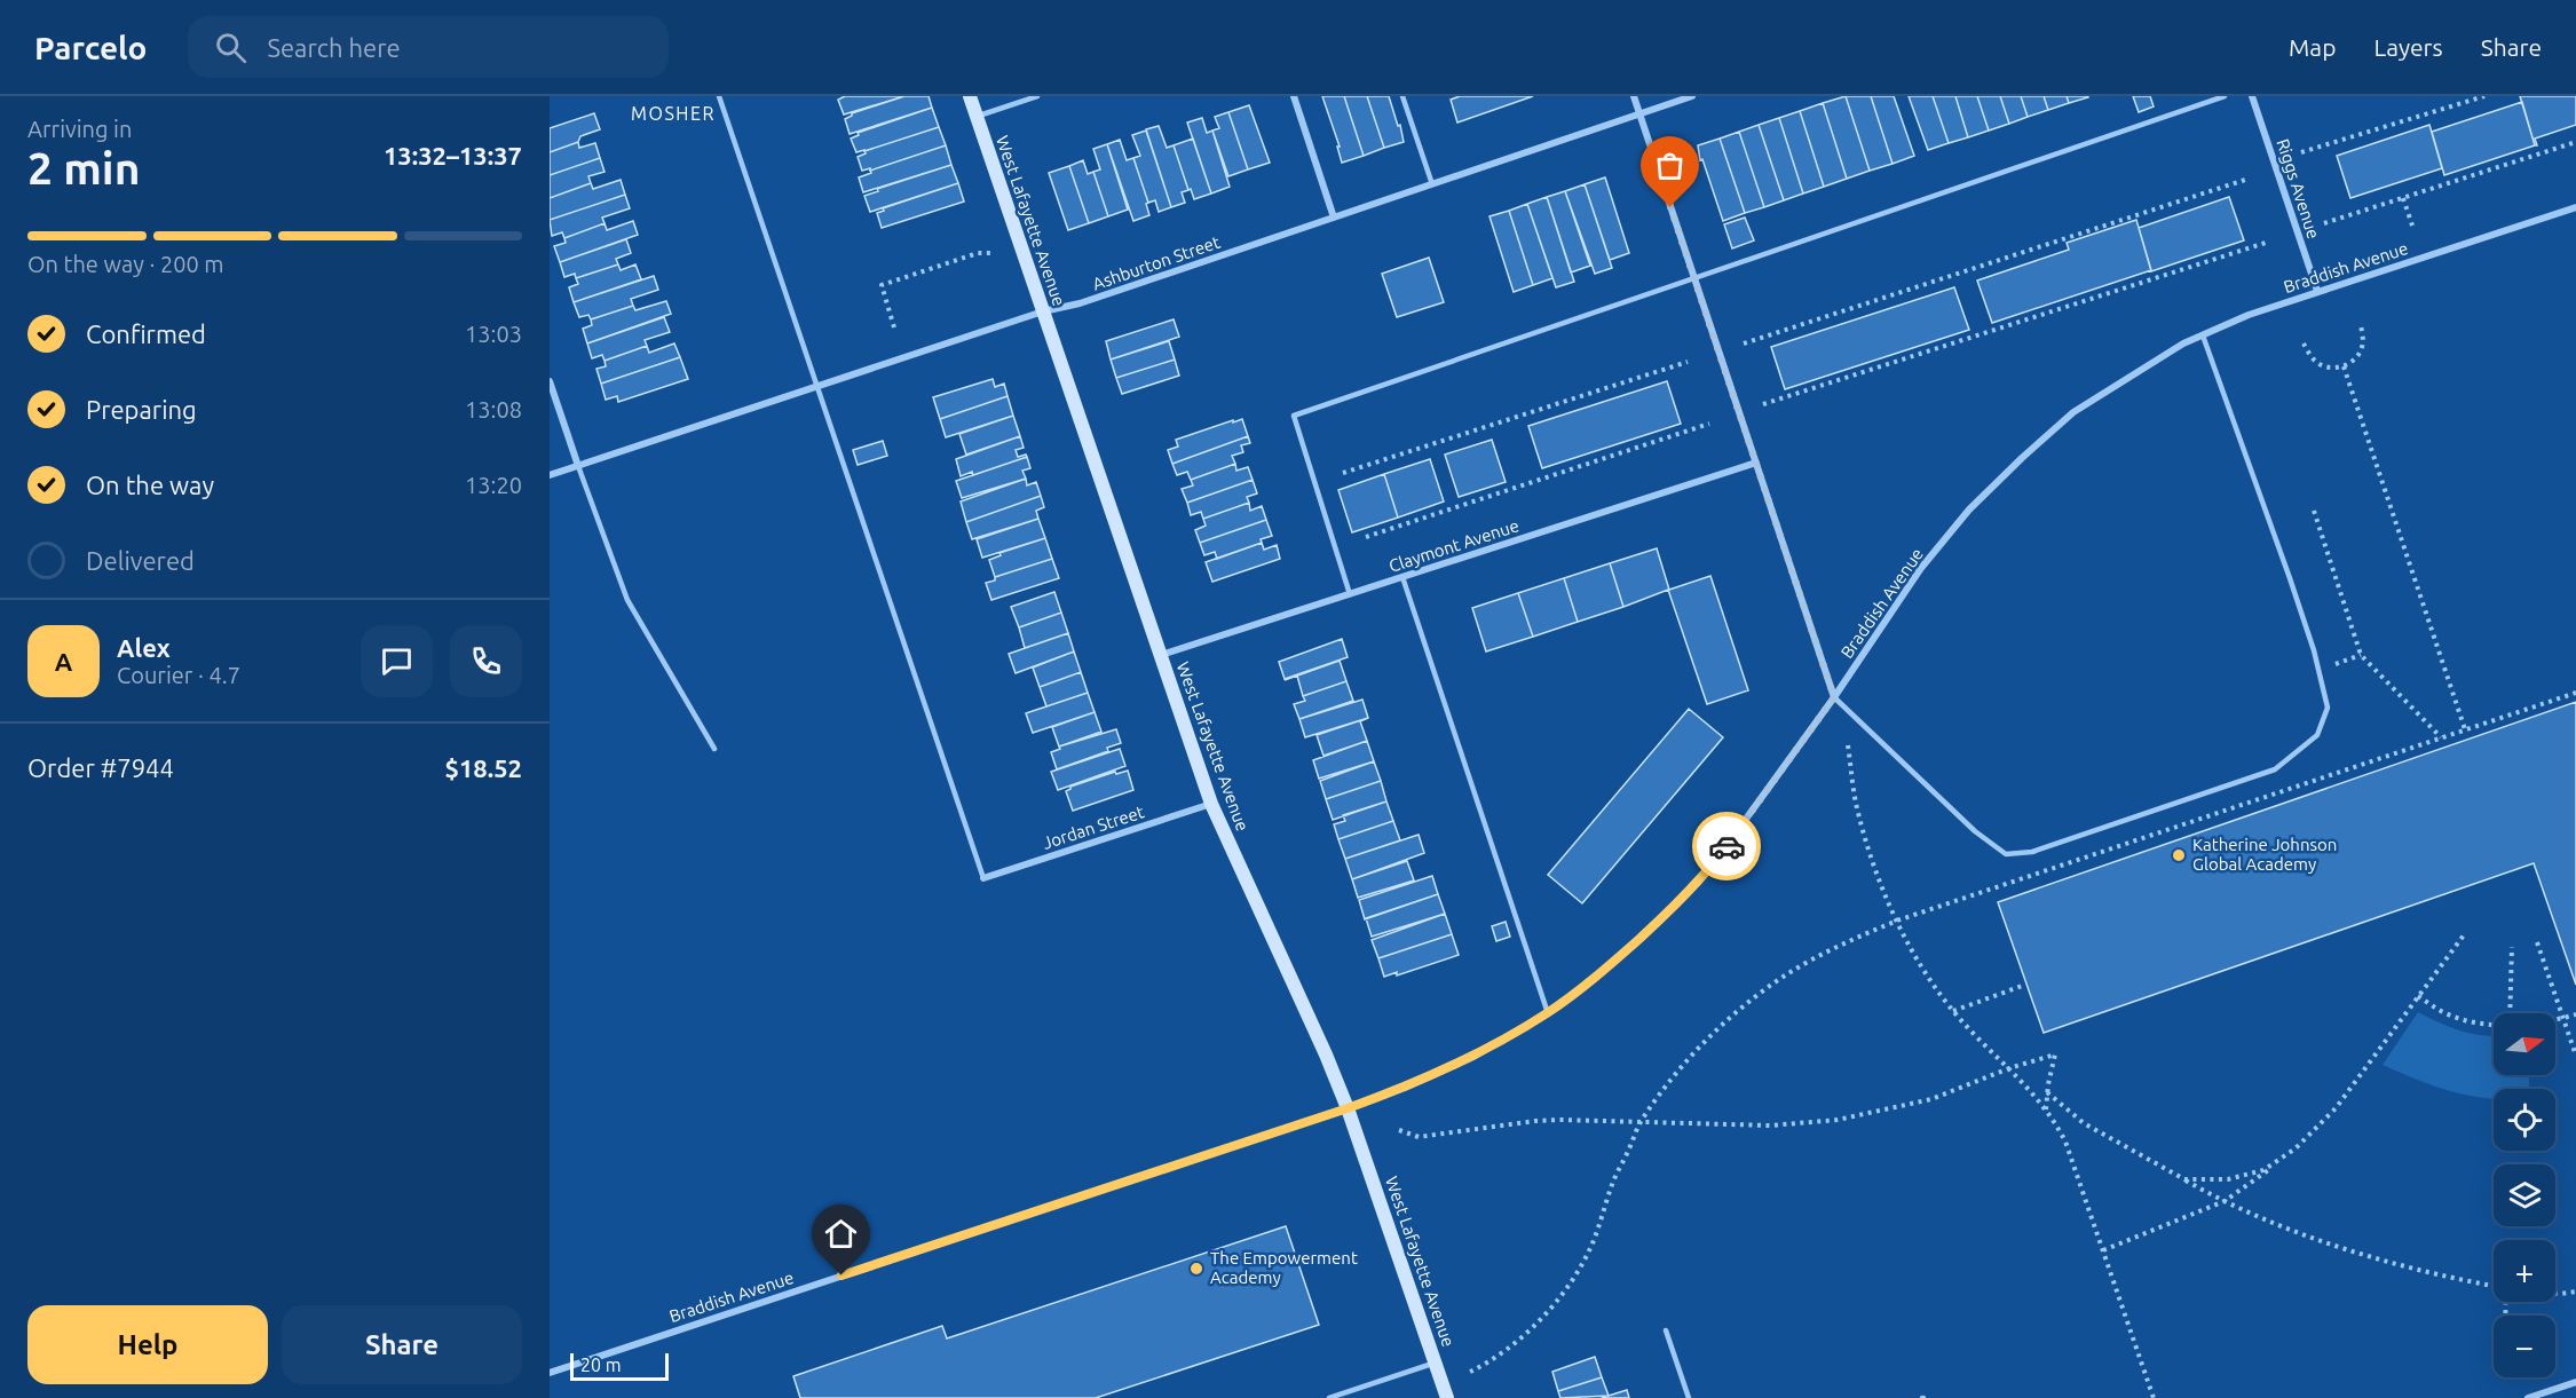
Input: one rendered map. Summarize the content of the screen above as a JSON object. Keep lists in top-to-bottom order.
{
  "streets": {
    "main road": ["West Lafayette Avenue"],
    "street": [
      "Riggs Avenue",
      "Ashburton Street",
      "Braddish Avenue",
      "Claymont Avenue",
      "Jordan Street"
    ]
  },
  "crossings": [
    ["Riggs Avenue", "Braddish Avenue"],
    ["West Lafayette Avenue", "Ashburton Street"],
    ["West Lafayette Avenue", "Braddish Avenue"],
    ["West Lafayette Avenue", "Claymont Avenue"],
    ["West Lafayette Avenue", "Jordan Street"]
  ],
  "districts": ["MOSHER"],
  "places": ["Katherine Johnson Global Academy", "The Empowerment Academy"],
  "scale_bar": "20 m",
  "north": "right",
  "page": {
    "header": "Parcelo",
    "search": "Search here",
    "nav": ["Map", "Layers", "Share"],
    "heading": ["2 min", "Arriving in", "13:32–13:37"],
    "panel": [
      "Alex",
      "Courier · 4.7",
      "Order #7944",
      "$18.52"
    ],
    "bar": "On the way · 200 m",
    "list": [
      ["Confirmed", "13:03"],
      ["Preparing", "13:08"],
      ["On the way", "13:20"],
      "Delivered"
    ],
    "round": "A",
    "map_buttons": ["+", "−"],
    "buttons": ["Help", "Share"],
    "scale": "20 m"
  }
}
